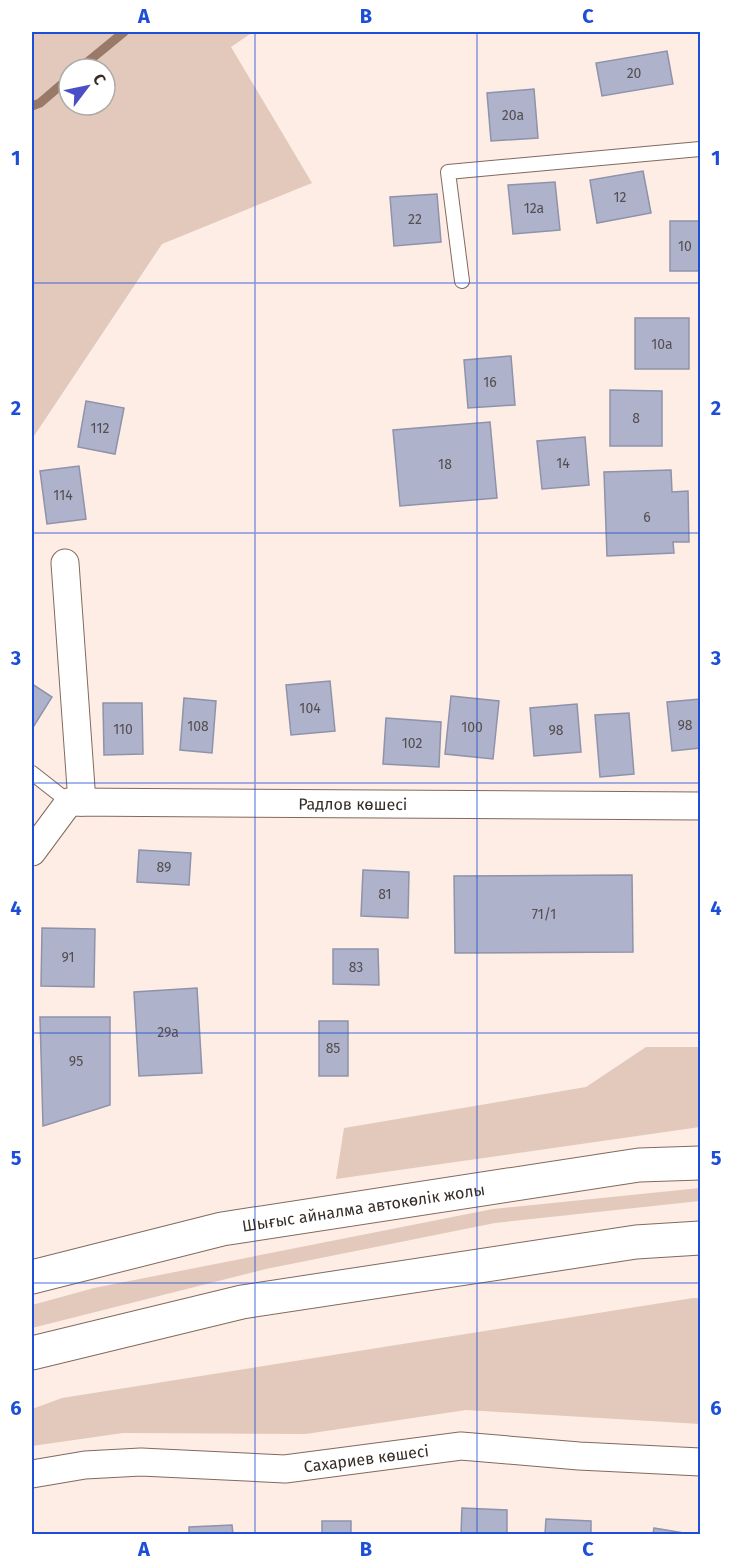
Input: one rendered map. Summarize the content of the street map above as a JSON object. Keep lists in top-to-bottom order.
{
  "streets": {
    "main road": ["Шығыс айналма автокөлік жолы"],
    "street": ["Радлов көшесі", "Сахариев көшесі"]
  },
  "house_numbers": [
    "20",
    "20а",
    "12",
    "12а",
    "22",
    "10",
    "10а",
    "16",
    "8",
    "112",
    "14",
    "18",
    "114",
    "6",
    "104",
    "98",
    "108",
    "100",
    "110",
    "98",
    "102",
    "89",
    "81",
    "71/1",
    "91",
    "83",
    "29а",
    "85",
    "95"
  ],
  "north": "top right",
  "grid": {
    "columns": ["A", "B", "C"],
    "rows": [
      "1",
      "2",
      "3",
      "4",
      "5",
      "6"
    ]
  }
}
